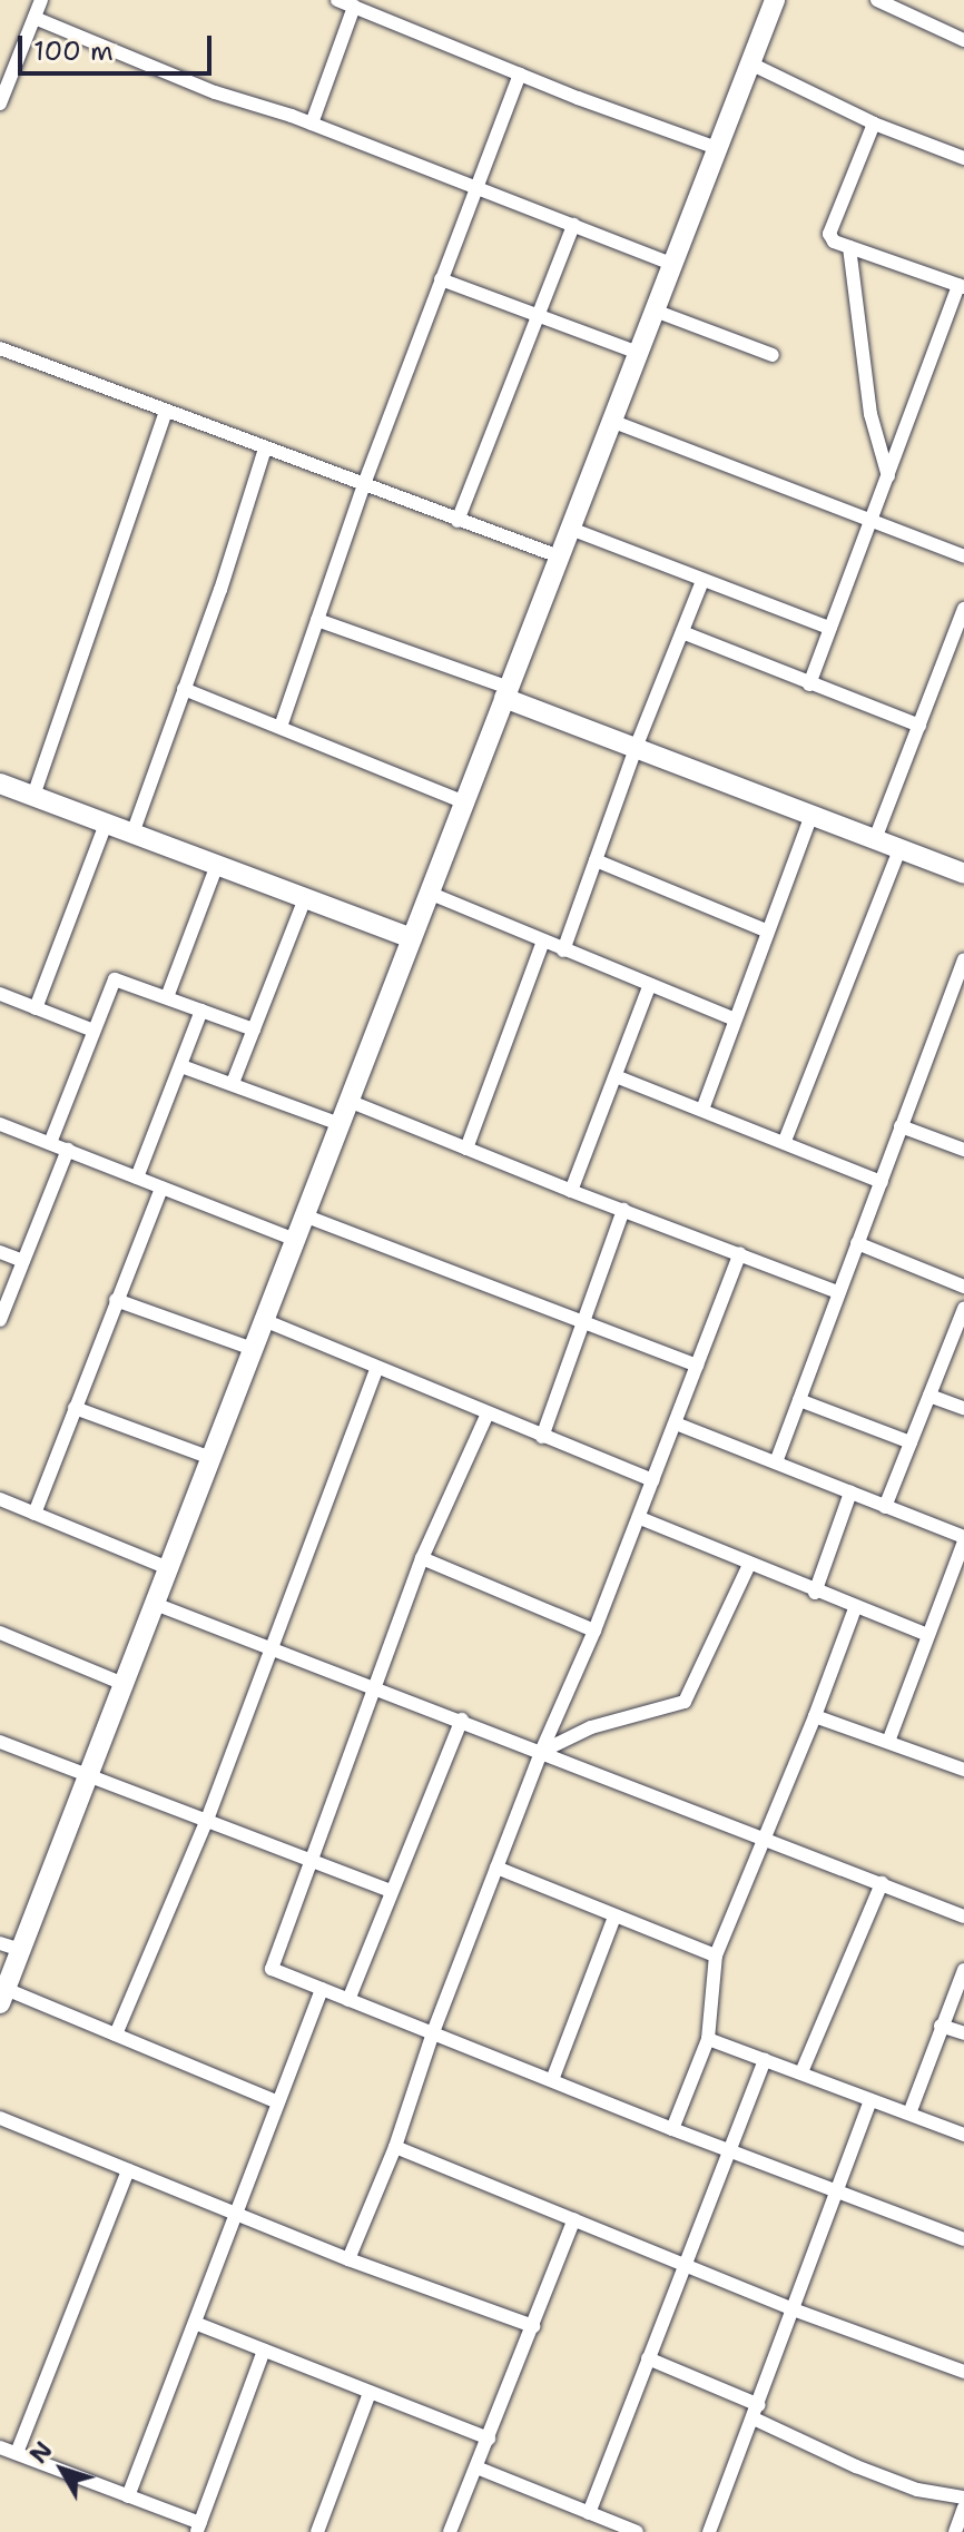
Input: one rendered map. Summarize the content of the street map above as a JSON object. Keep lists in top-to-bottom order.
{
  "scale_bar": "100 m",
  "north": "top left"
}
